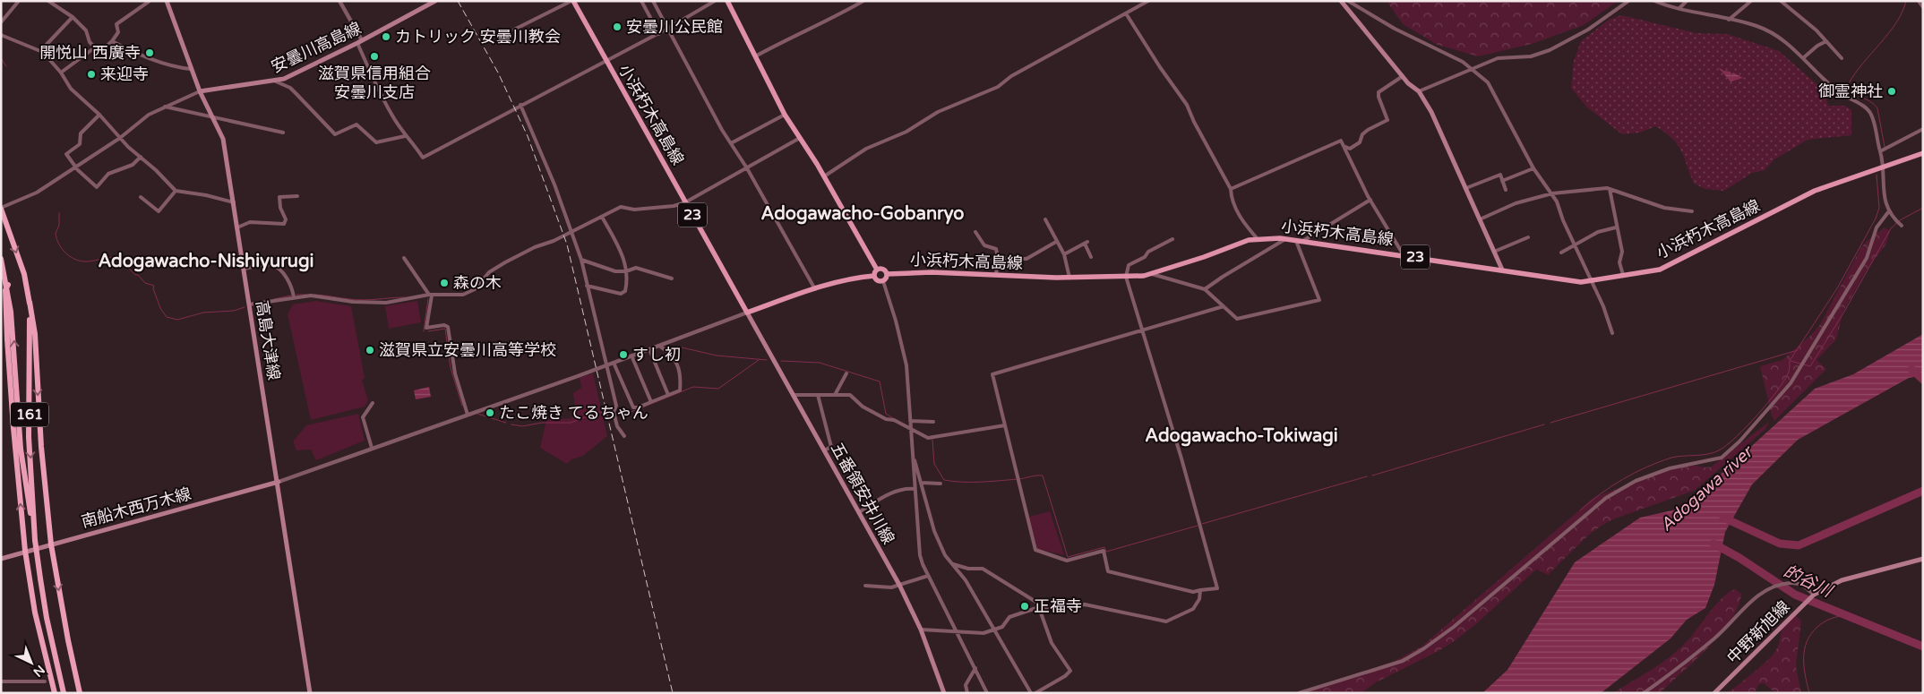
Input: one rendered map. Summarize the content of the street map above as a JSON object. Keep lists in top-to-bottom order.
{
  "streets": {
    "highway": ["161"],
    "main road": [
      "安曇川高島線",
      "小浜朽木高島線",
      "23",
      "高島大津線",
      "五番領安井川線",
      "南船木西万木線",
      "中野新旭線"
    ]
  },
  "crossings": [
    ["安曇川高島線", "高島大津線"],
    ["小浜朽木高島線", "五番領安井川線"],
    ["高島大津線", "南船木西万木線"]
  ],
  "districts": ["Adogawacho-Gobanryo", "Adogawacho-Nishiyurugi", "Adogawacho-Tokiwagi"],
  "water": ["Adogawa river", "的谷川"],
  "places": [
    "安曇川公民館",
    "カトリック 安曇川教会",
    "開悦山 西廣寺",
    "滋賀県信用組合 安曇川支店",
    "来迎寺",
    "御霊神社",
    "森の木",
    "滋賀県立安曇川高等学校",
    "すし初",
    "たこ焼き てるちゃん",
    "正福寺"
  ],
  "north": "bottom right"
}
